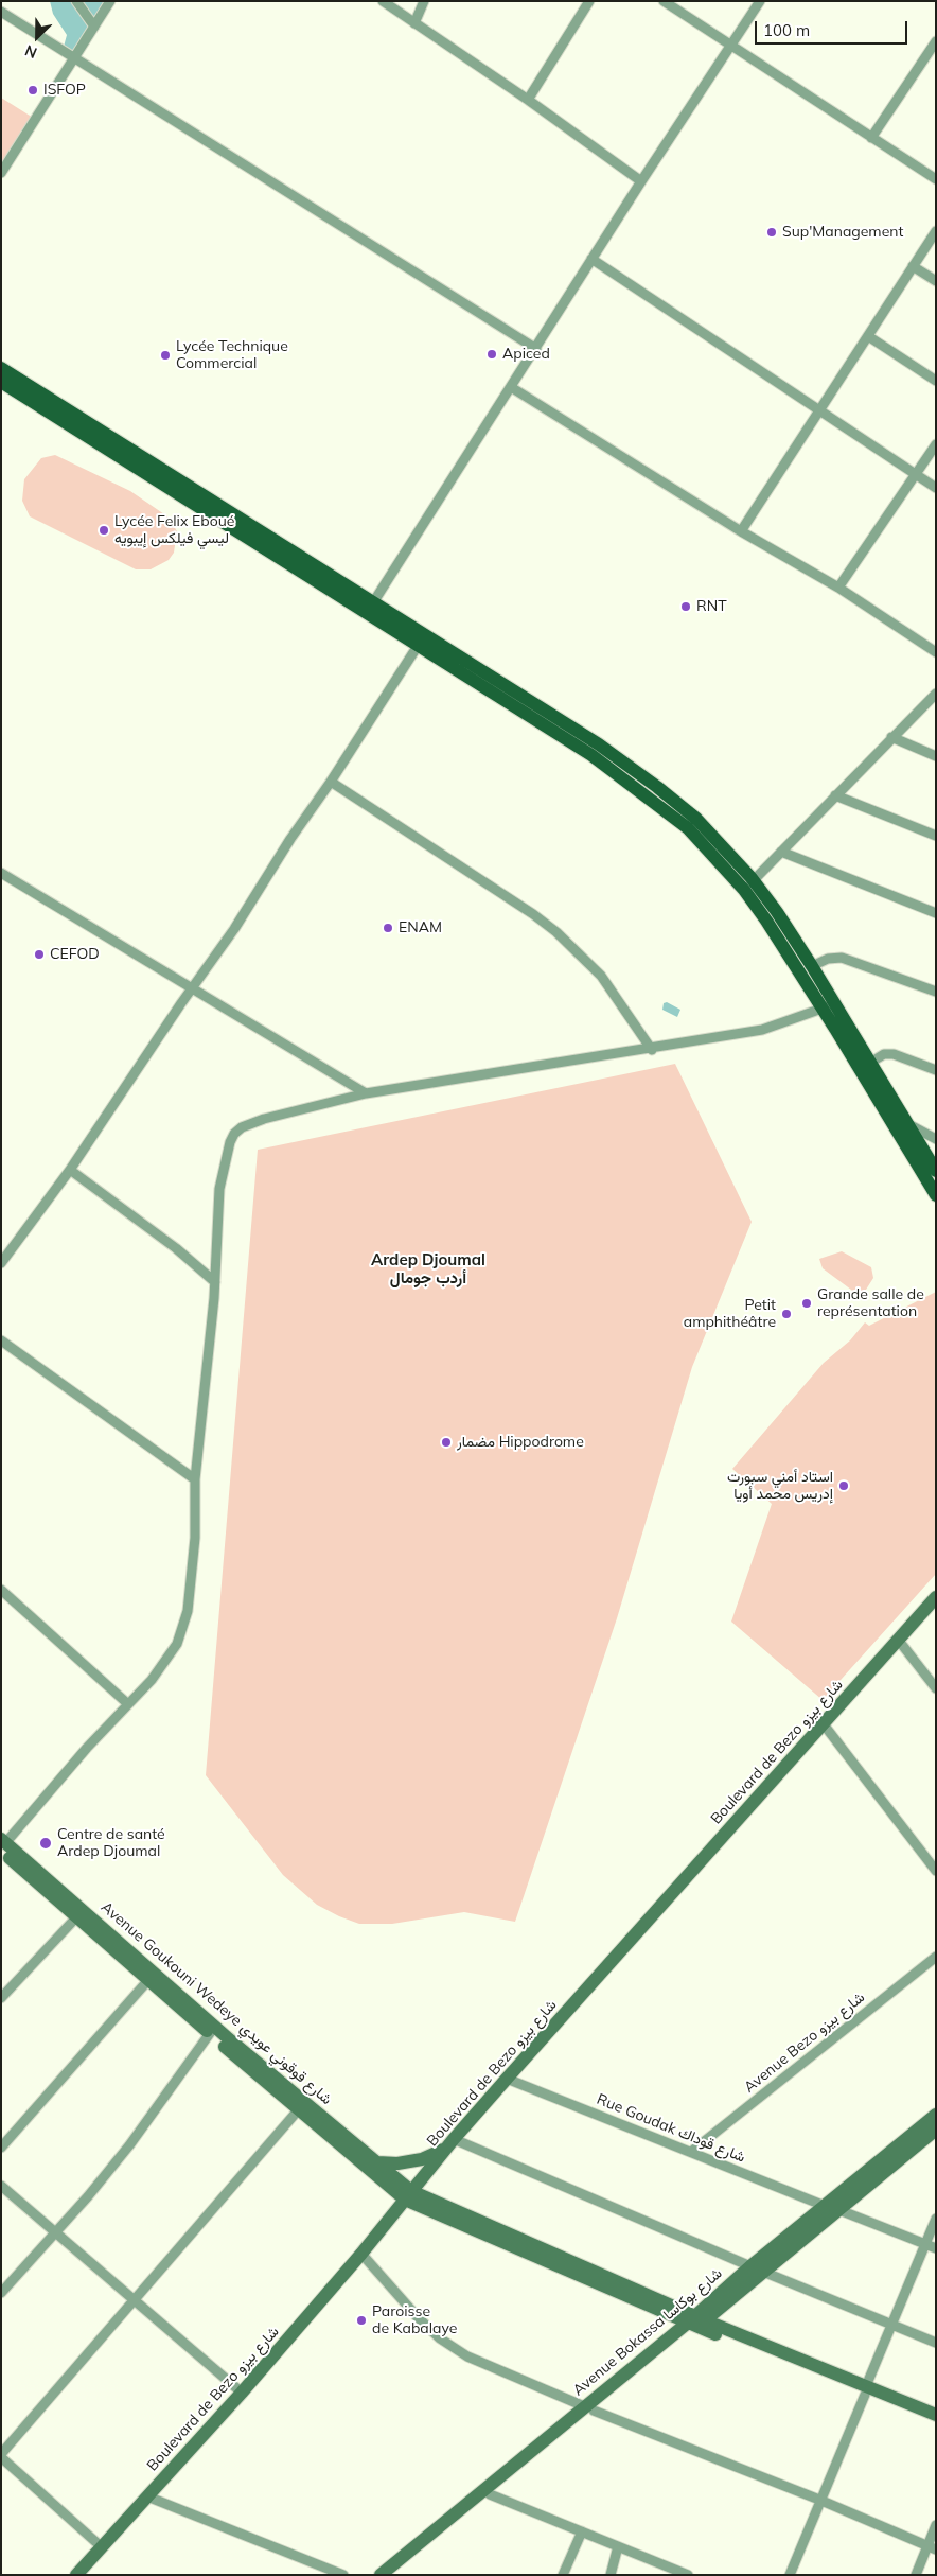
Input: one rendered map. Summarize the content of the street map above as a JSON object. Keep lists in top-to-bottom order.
{
  "streets": {
    "street": [
      "Boulevard de Bezo شارع بيزو",
      "Avenue Goukouni Wedeye شارع قوقوني عويدي",
      "Avenue Bezo شارع بيزو",
      "Rue Goudak شارع قوداك",
      "Avenue Bokassa شارع بوكاسا"
    ]
  },
  "crossings": [
    ["Boulevard de Bezo شارع بيزو", "Avenue Goukouni Wedeye شارع قوقوني عويدي"],
    ["Boulevard de Bezo شارع بيزو", "Rue Goudak شارع قوداك"],
    ["Avenue Bezo شارع بيزو", "Rue Goudak شارع قوداك"],
    ["Rue Goudak شارع قوداك", "Avenue Bokassa شارع بوكاسا"]
  ],
  "districts": ["Ardep Djoumal أردب جومال"],
  "places": [
    "ISFOP",
    "Sup'Management",
    "Apiced",
    "Lycée Technique Commercial",
    "Lycée Felix Eboué ليسي فيلكس إيبويه",
    "RNT",
    "ENAM",
    "CEFOD",
    "Grande salle de représentation",
    "Petit amphithéâtre",
    "مضمار Hippodrome",
    "استاد أمني سبورت إدريس محمد أويا",
    "Centre de santé Ardep Djoumal",
    "Paroisse de Kabalaye"
  ],
  "scale_bar": "100 m",
  "north": "bottom left"
}
